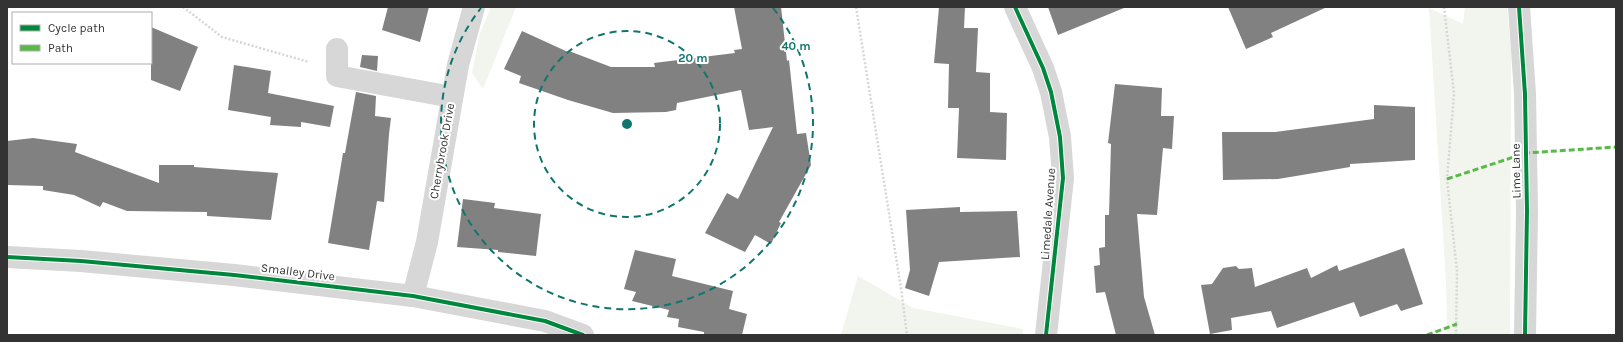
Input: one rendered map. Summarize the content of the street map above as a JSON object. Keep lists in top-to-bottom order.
{
  "streets": {
    "street": [
      "Cherrybrook Drive",
      "Lime Lane",
      "Limedale Avenue",
      "Smalley Drive"
    ]
  },
  "crossings": [
    ["Cherrybrook Drive", "Smalley Drive"]
  ],
  "legend": ["Cycle path", "Path"],
  "rings": ["40 m", "20 m"]
}
